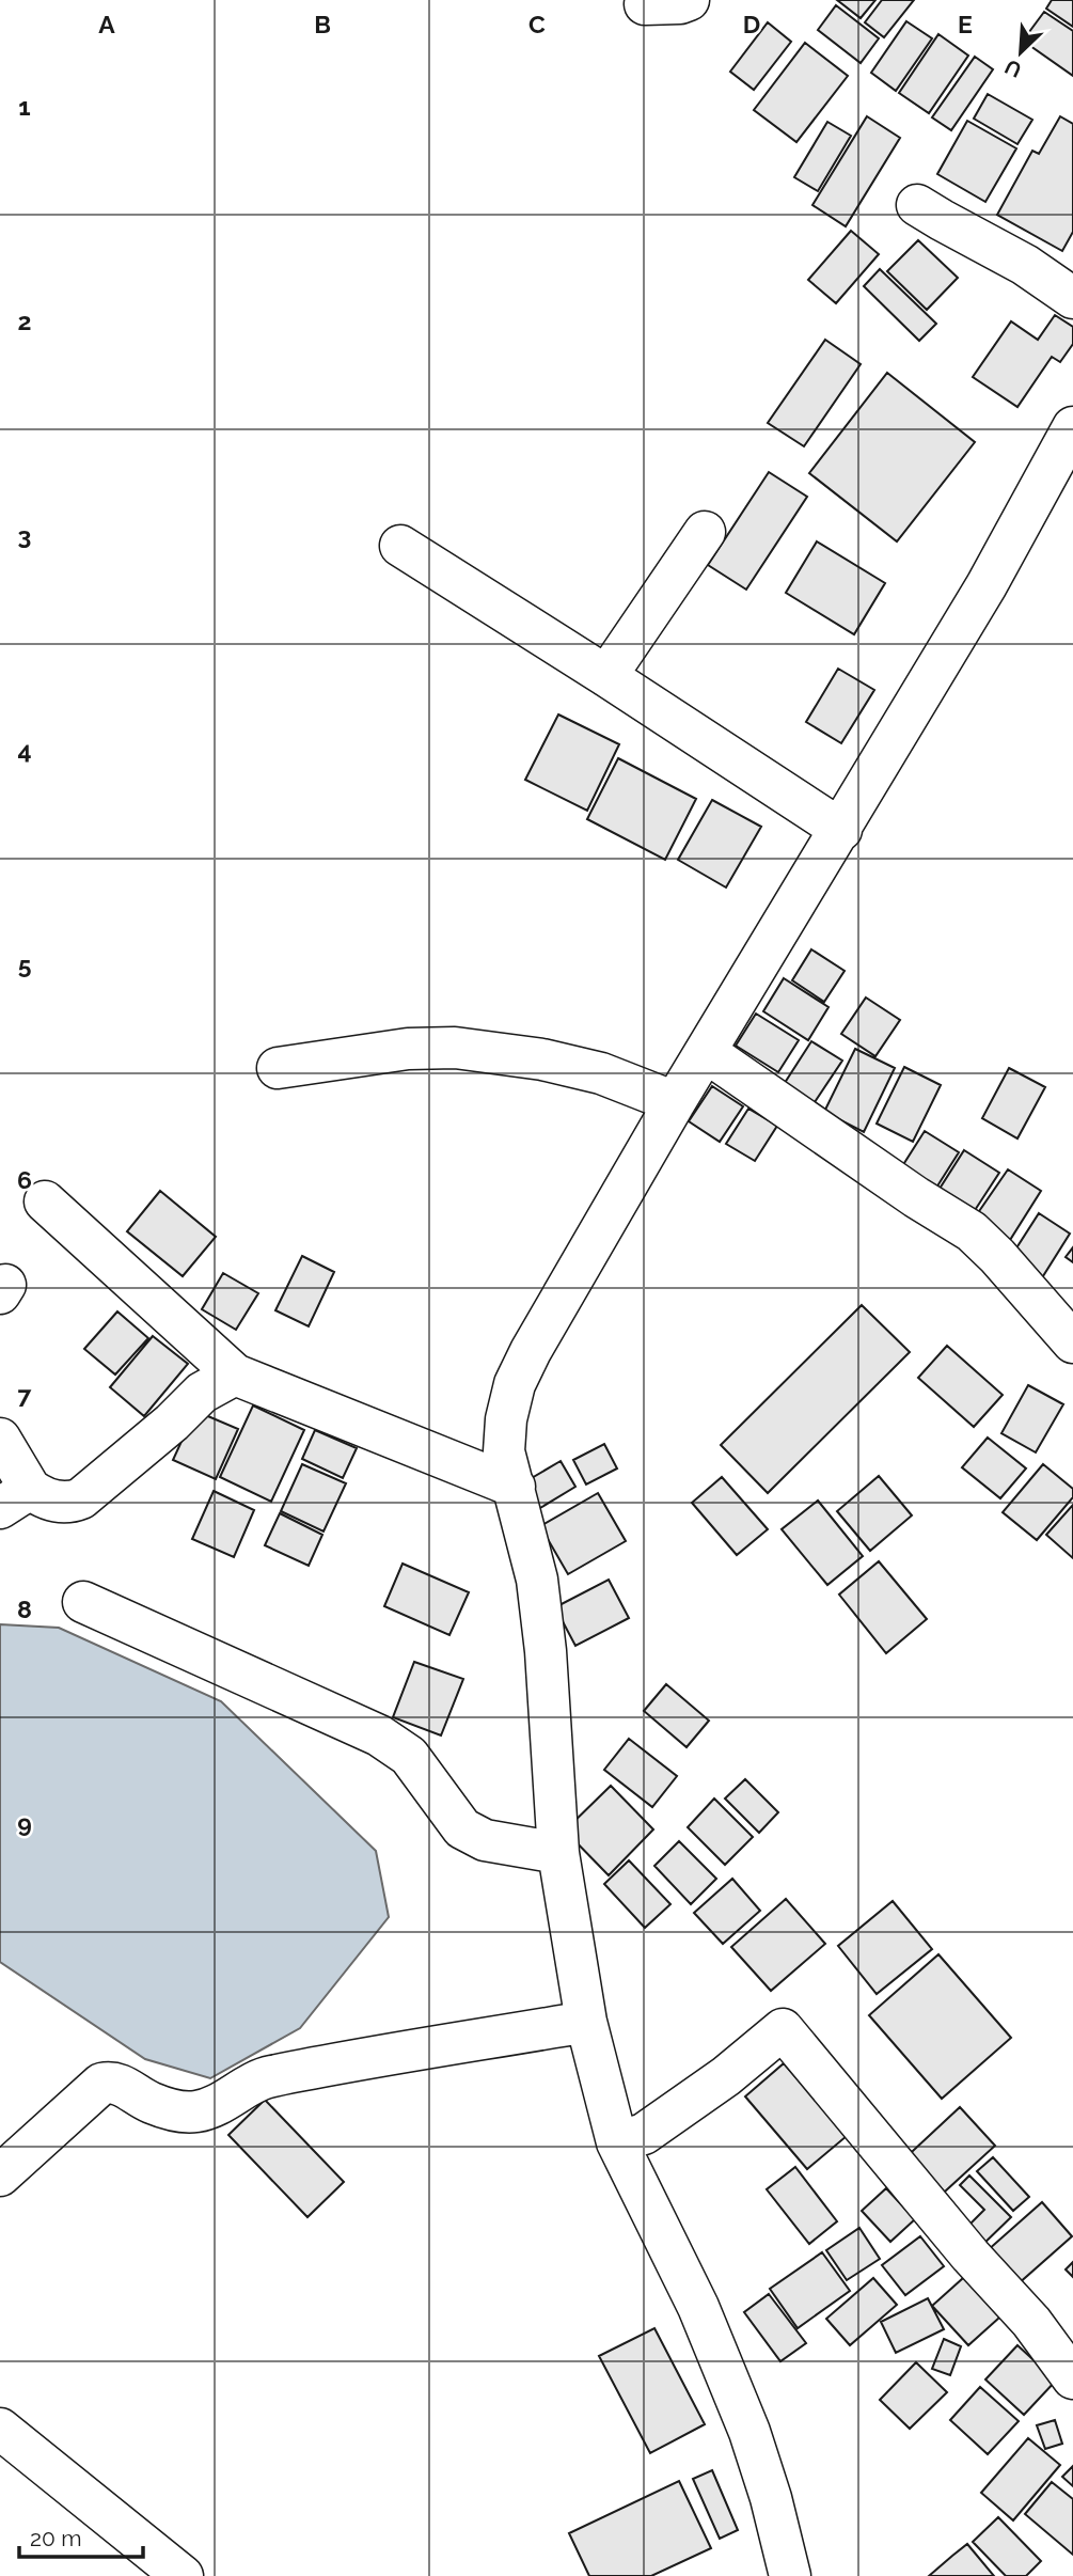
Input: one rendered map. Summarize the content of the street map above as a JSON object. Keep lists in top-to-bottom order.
{
  "scale_bar": "20 m",
  "north": "bottom left",
  "grid": {
    "columns": [
      "A",
      "B",
      "C",
      "D",
      "E"
    ],
    "rows": [
      "1",
      "2",
      "3",
      "4",
      "5",
      "6",
      "7",
      "8",
      "9"
    ]
  }
}
